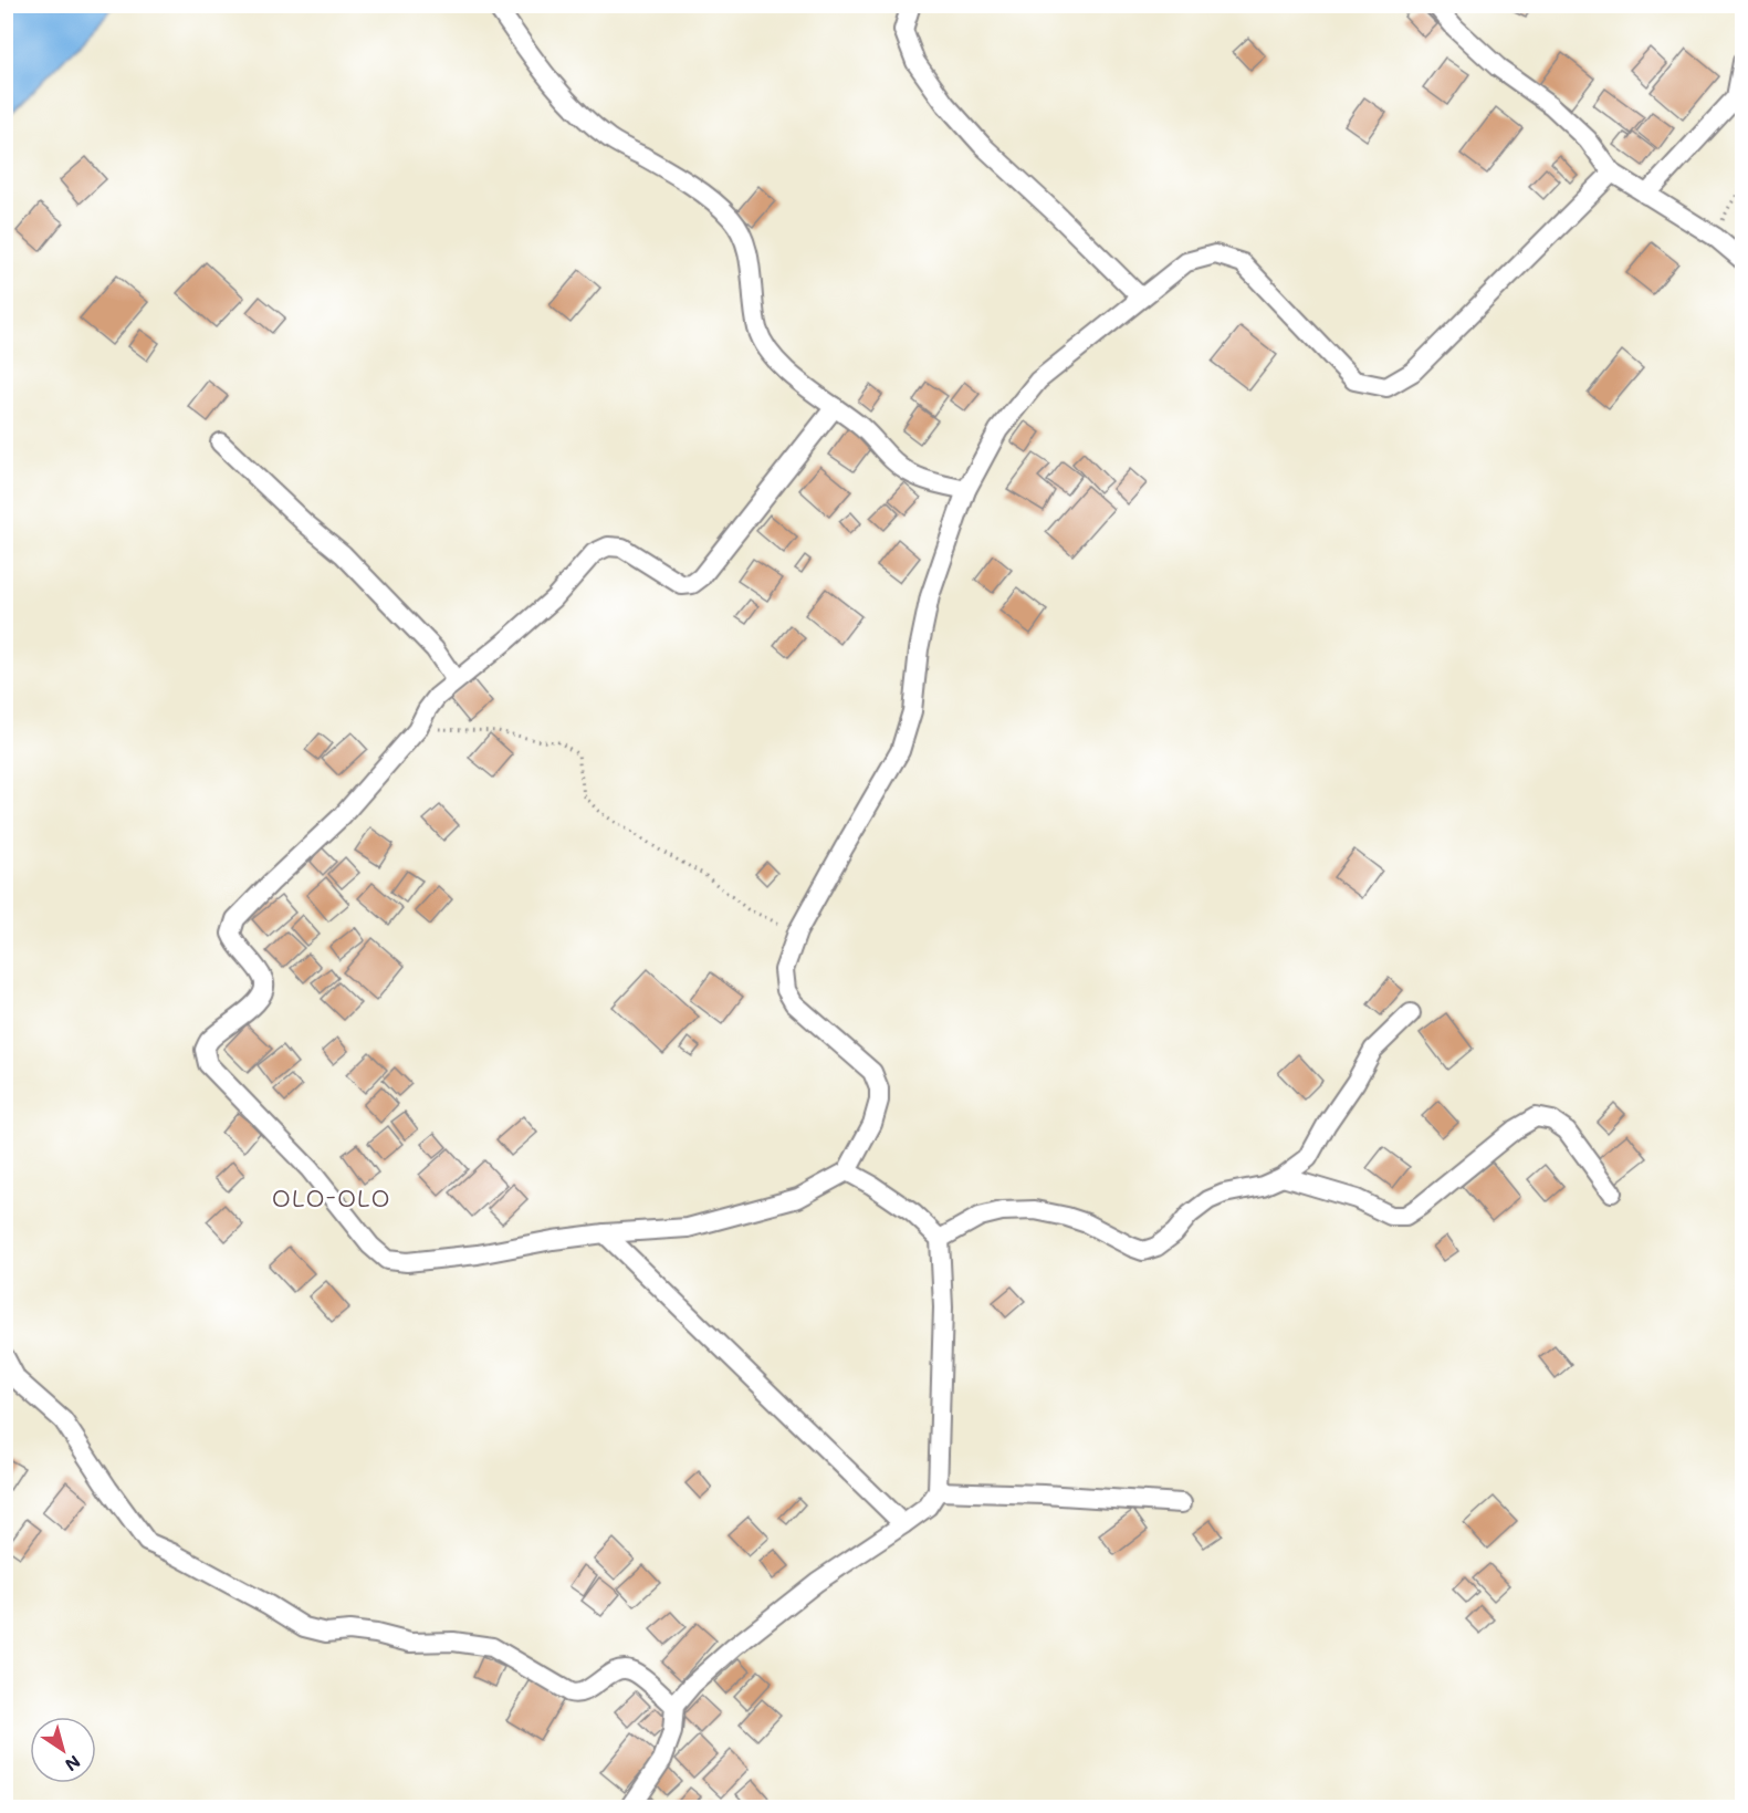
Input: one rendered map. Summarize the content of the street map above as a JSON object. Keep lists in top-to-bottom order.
{
  "districts": ["OLO-OLO"],
  "north": "bottom right"
}
